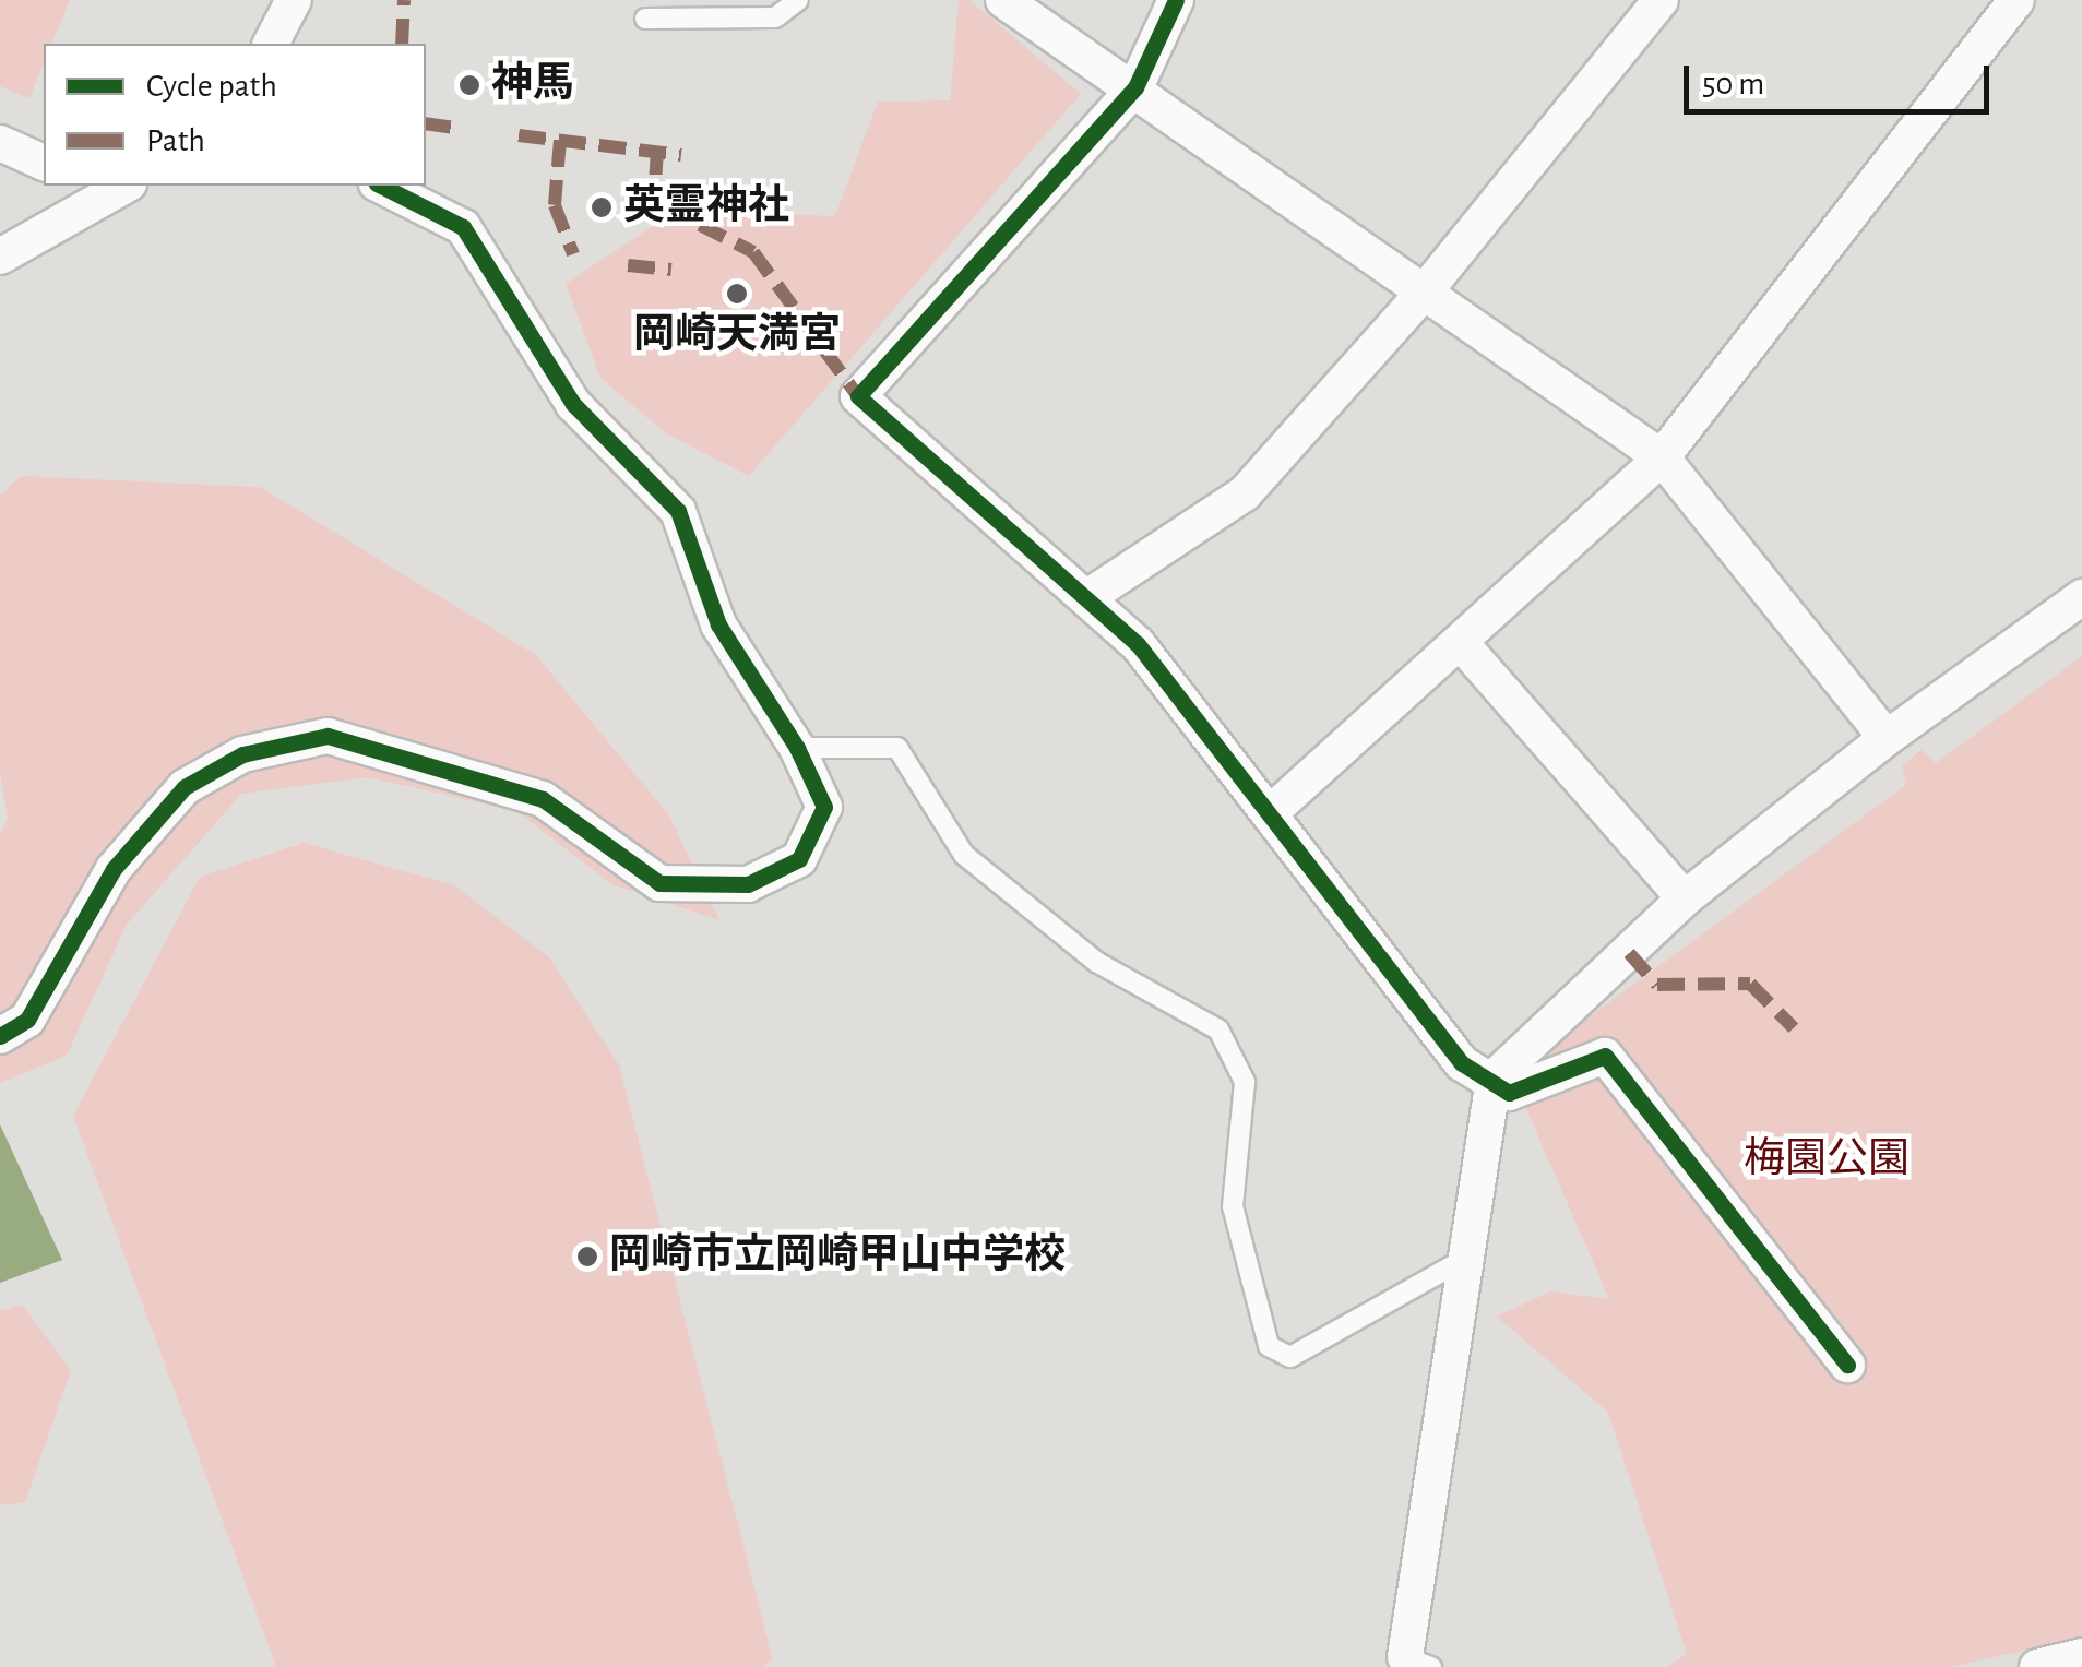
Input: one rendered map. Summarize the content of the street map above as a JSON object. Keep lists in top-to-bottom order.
{
  "parks": ["梅園公園"],
  "places": [
    "神馬",
    "英霊神社",
    "岡崎天満宮",
    "岡崎市立岡崎甲山中学校"
  ],
  "legend": ["Cycle path", "Path"],
  "scale_bar": "50 m"
}
